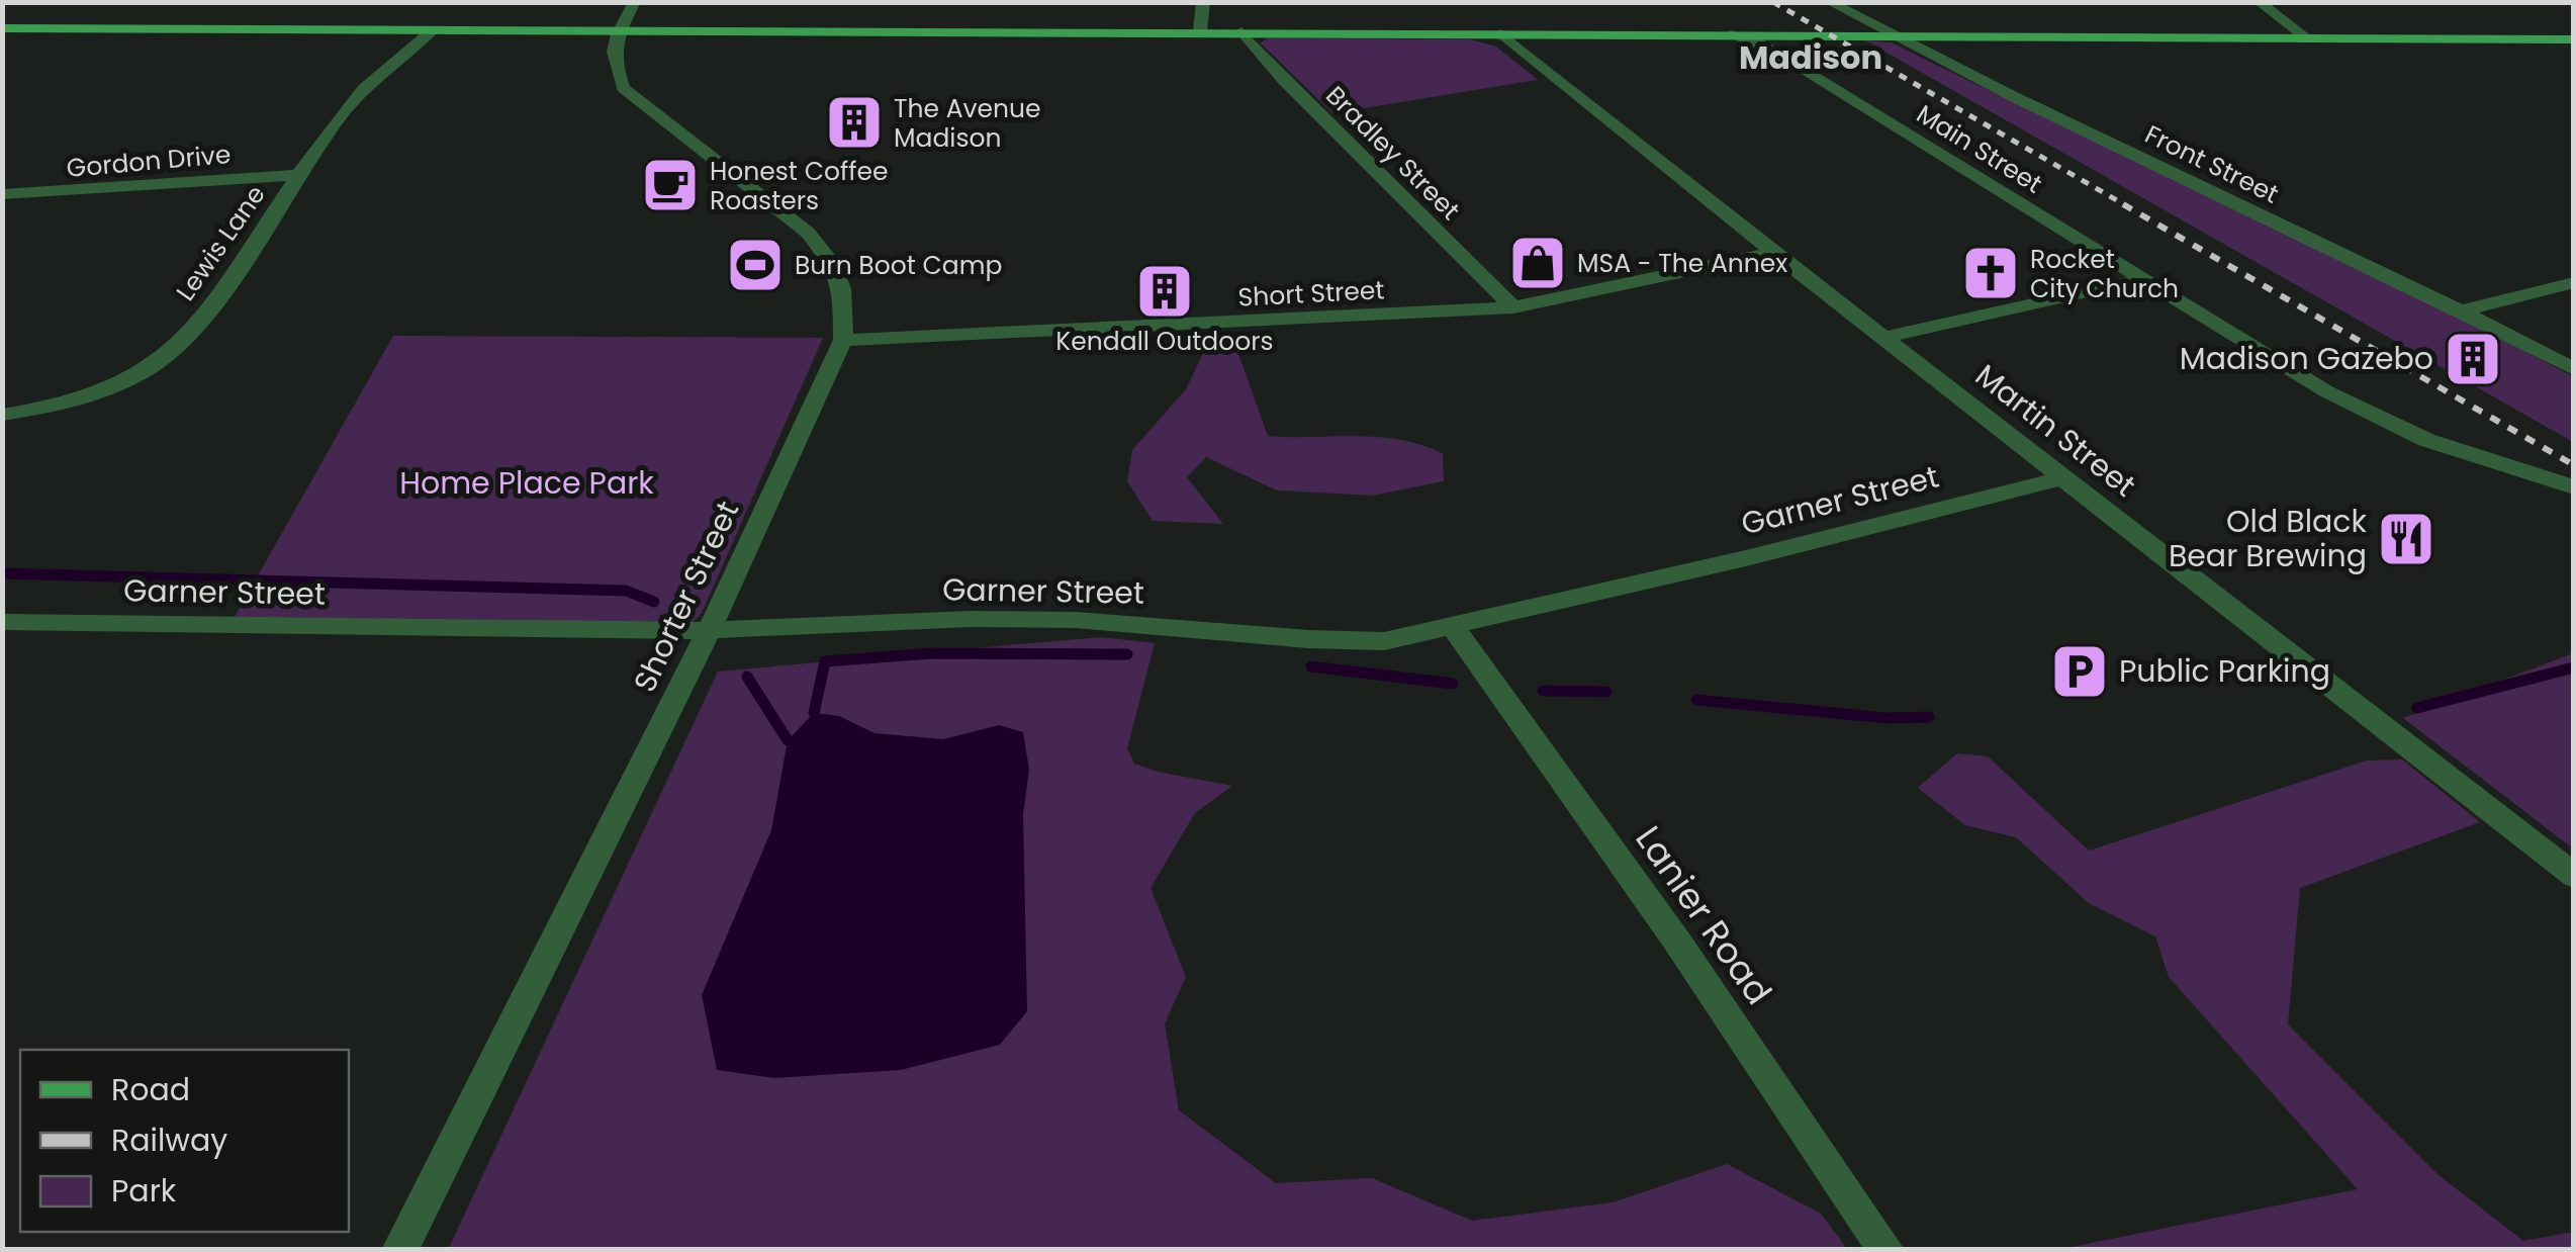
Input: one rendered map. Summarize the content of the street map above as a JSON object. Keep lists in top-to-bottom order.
{
  "streets": {
    "street": [
      "Main Street",
      "Bradley Street",
      "Gordon Drive",
      "Front Street",
      "Lewis Lane",
      "Short Street",
      "Martin Street",
      "Garner Street",
      "Shorter Street",
      "Lanier Road"
    ]
  },
  "crossings": [
    ["Bradley Street", "Short Street"],
    ["Gordon Drive", "Lewis Lane"],
    ["Short Street", "Martin Street"],
    ["Short Street", "Shorter Street"],
    ["Martin Street", "Garner Street"],
    ["Garner Street", "Shorter Street"],
    ["Garner Street", "Lanier Road"]
  ],
  "districts": ["Madison"],
  "parks": ["Home Place Park"],
  "places": {
    "building": ["The Avenue Madison", "Kendall Outdoors", "Madison Gazebo"],
    "cafe": ["Honest Coffee Roasters"],
    "shop": ["MSA - The Annex"],
    "sports": ["Burn Boot Camp"],
    "church": ["Rocket City Church"],
    "restaurant": ["Old Black Bear Brewing"],
    "parking": ["Public Parking"]
  },
  "legend": ["Road", "Railway", "Park"]
}
